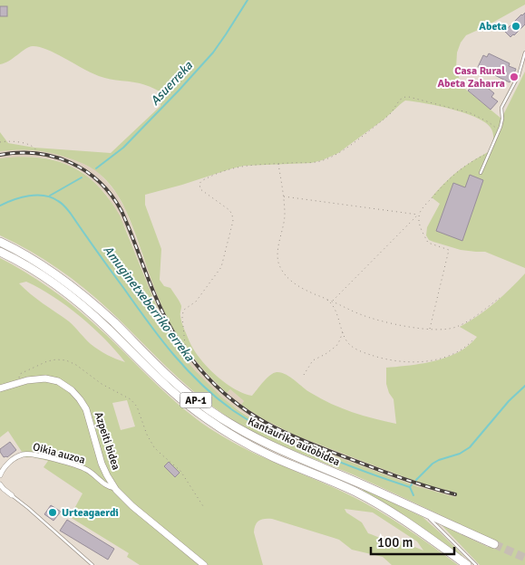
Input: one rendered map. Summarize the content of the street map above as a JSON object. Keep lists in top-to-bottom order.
{
  "streets": {
    "highway": ["AP-1", "Kantauriko autobidea"],
    "main road": ["Azpeiti bidea"],
    "street": ["Oikia auzoa"]
  },
  "crossings": [
    ["Azpeiti bidea", "Oikia auzoa"]
  ],
  "water": ["Asuerreka", "Amuginetxeberriko erreka"],
  "places": ["Abeta", "Casa Rural Abeta Zaharra", "Urteagaerdi"],
  "scale_bar": "100 m"
}
